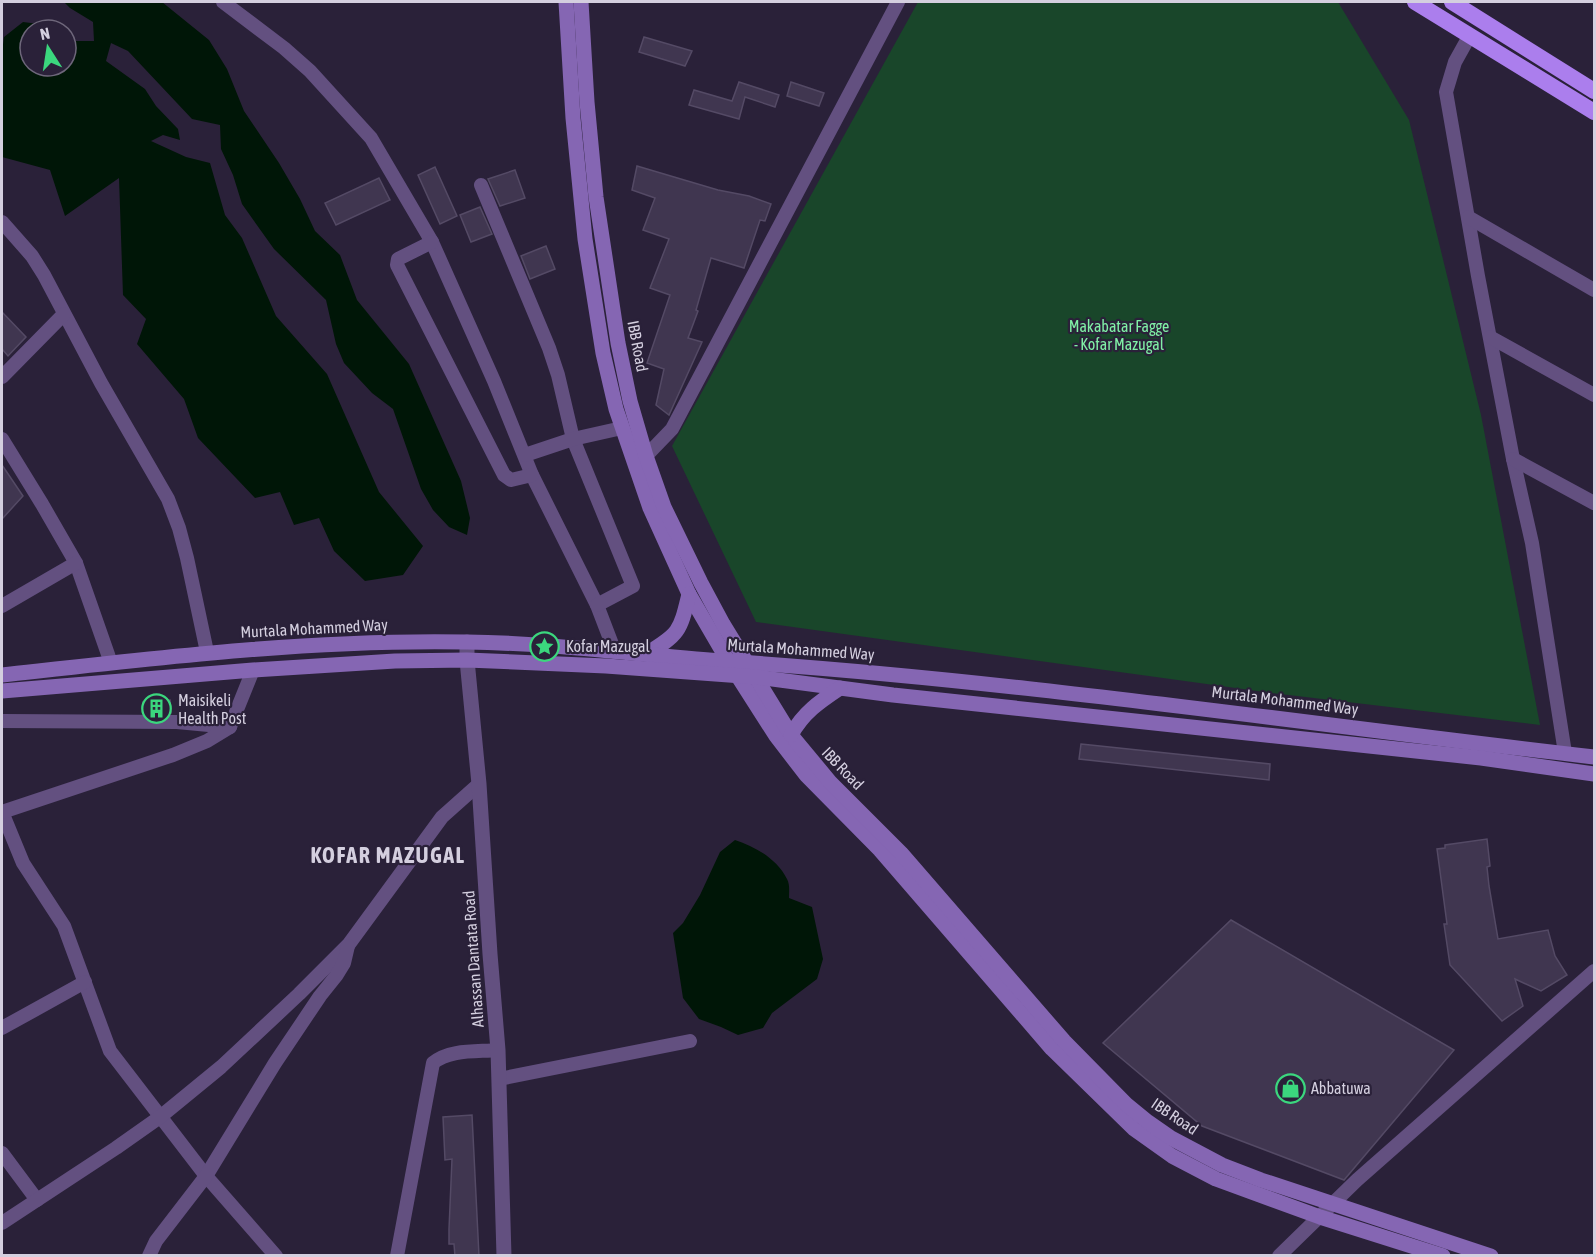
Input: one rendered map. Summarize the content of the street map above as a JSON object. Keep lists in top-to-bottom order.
{
  "streets": {
    "main road": ["IBB Road", "Murtala Mohammed Way"],
    "street": ["Alhassan Dantata Road"]
  },
  "crossings": [
    ["IBB Road", "Murtala Mohammed Way"],
    ["Murtala Mohammed Way", "Alhassan Dantata Road"]
  ],
  "districts": ["KOFAR MAZUGAL"],
  "parks": ["Makabatar Fagge - Kofar Mazugal"],
  "places": {
    "place": ["Kofar Mazugal"],
    "building": ["Maisikeli Health Post"],
    "shop": ["Abbatuwa"]
  },
  "north": "top"
}
